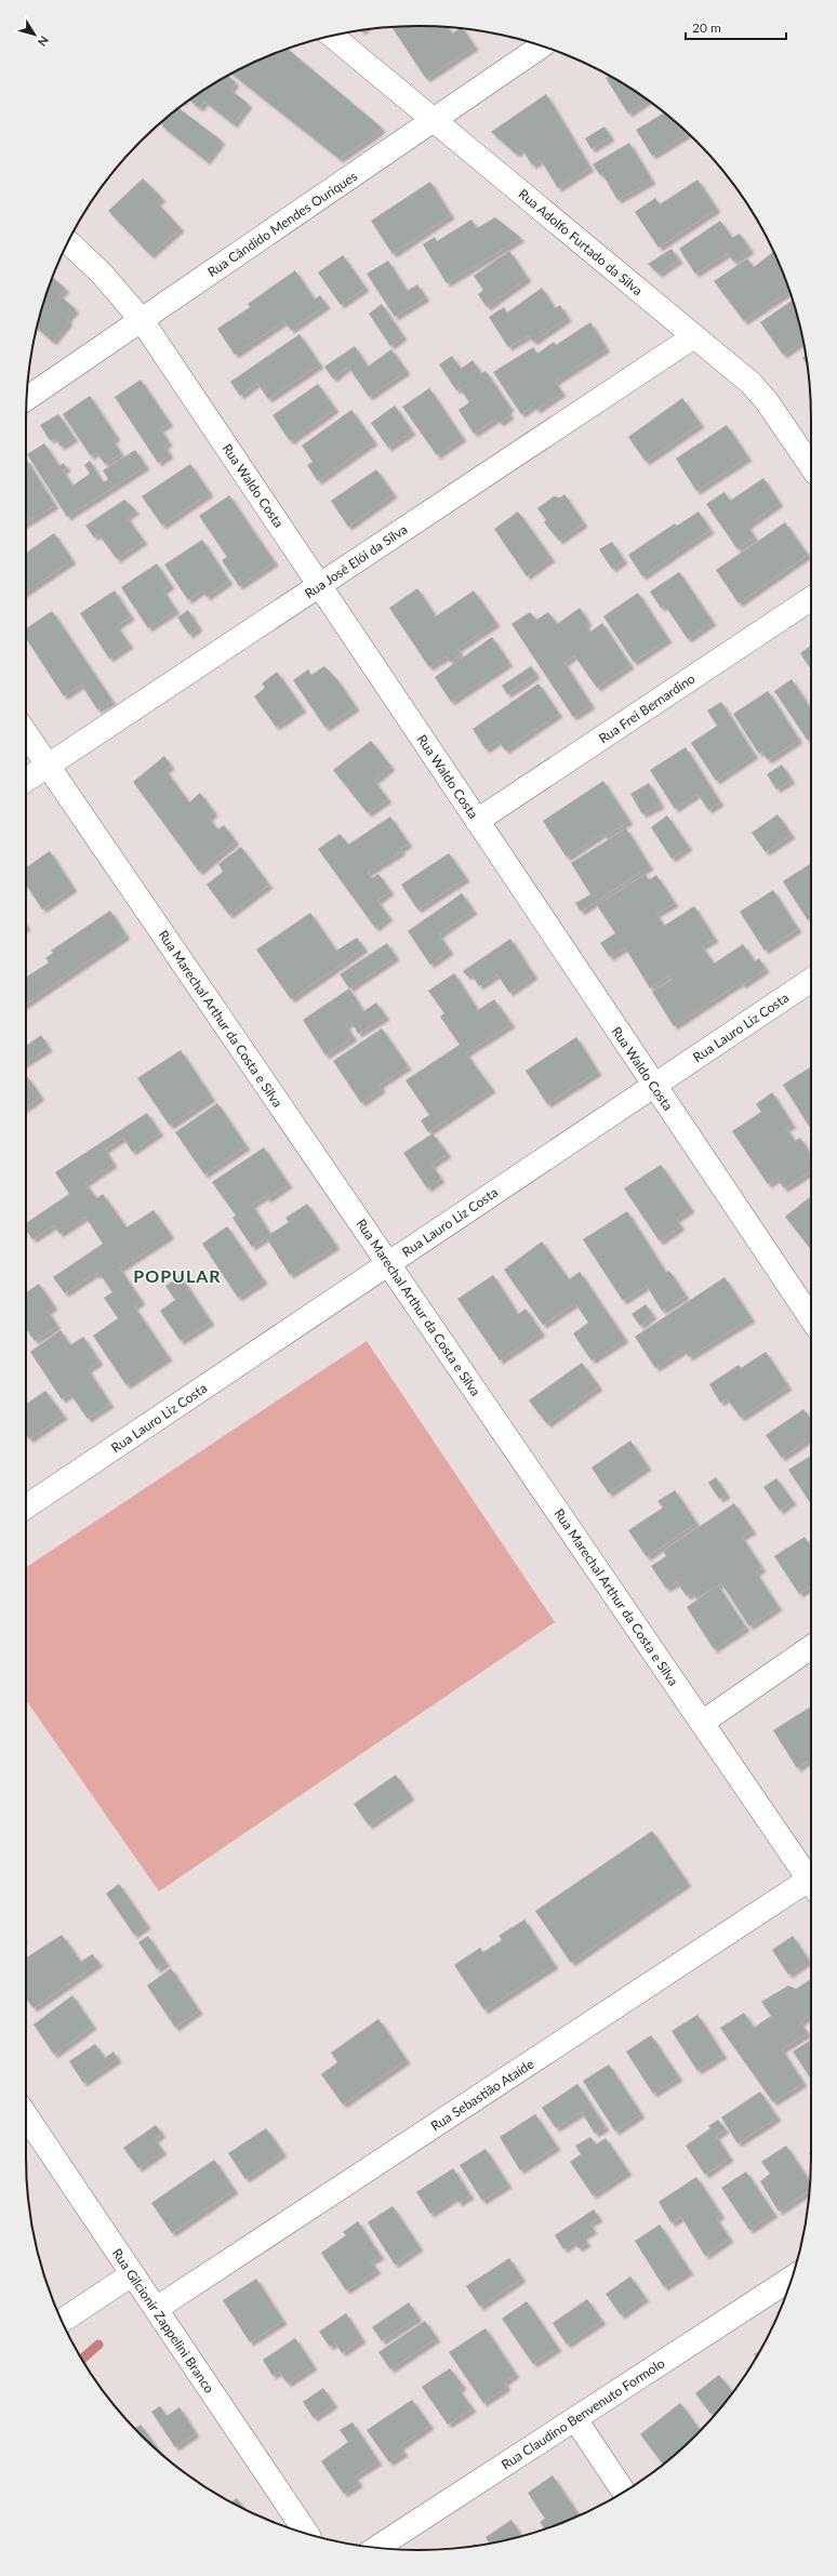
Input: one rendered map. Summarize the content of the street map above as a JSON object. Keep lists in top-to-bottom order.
{
  "streets": {
    "street": [
      "Rua Cândido Mendes Ouriques",
      "Rua Adolfo Furtado da Silva",
      "Rua Waldo Costa",
      "Rua José Elói da Silva",
      "Rua Frei Bernardino",
      "Rua Marechal Arthur da Costa e Silva",
      "Rua Lauro Liz Costa",
      "Rua Sebastião Ataíde",
      "Rua Gilcionir Zappelini Branco",
      "Rua Claudino Benvenuto Formolo"
    ]
  },
  "crossings": [
    ["Rua Cândido Mendes Ouriques", "Rua Adolfo Furtado da Silva"],
    ["Rua Cândido Mendes Ouriques", "Rua Waldo Costa"],
    ["Rua Adolfo Furtado da Silva", "Rua José Elói da Silva"],
    ["Rua Waldo Costa", "Rua José Elói da Silva"],
    ["Rua Waldo Costa", "Rua Frei Bernardino"],
    ["Rua Waldo Costa", "Rua Lauro Liz Costa"],
    ["Rua José Elói da Silva", "Rua Marechal Arthur da Costa e Silva"],
    ["Rua Marechal Arthur da Costa e Silva", "Rua Lauro Liz Costa"],
    ["Rua Sebastião Ataíde", "Rua Gilcionir Zappelini Branco"]
  ],
  "districts": ["POPULAR"],
  "scale_bar": "20 m",
  "north": "bottom right"
}
